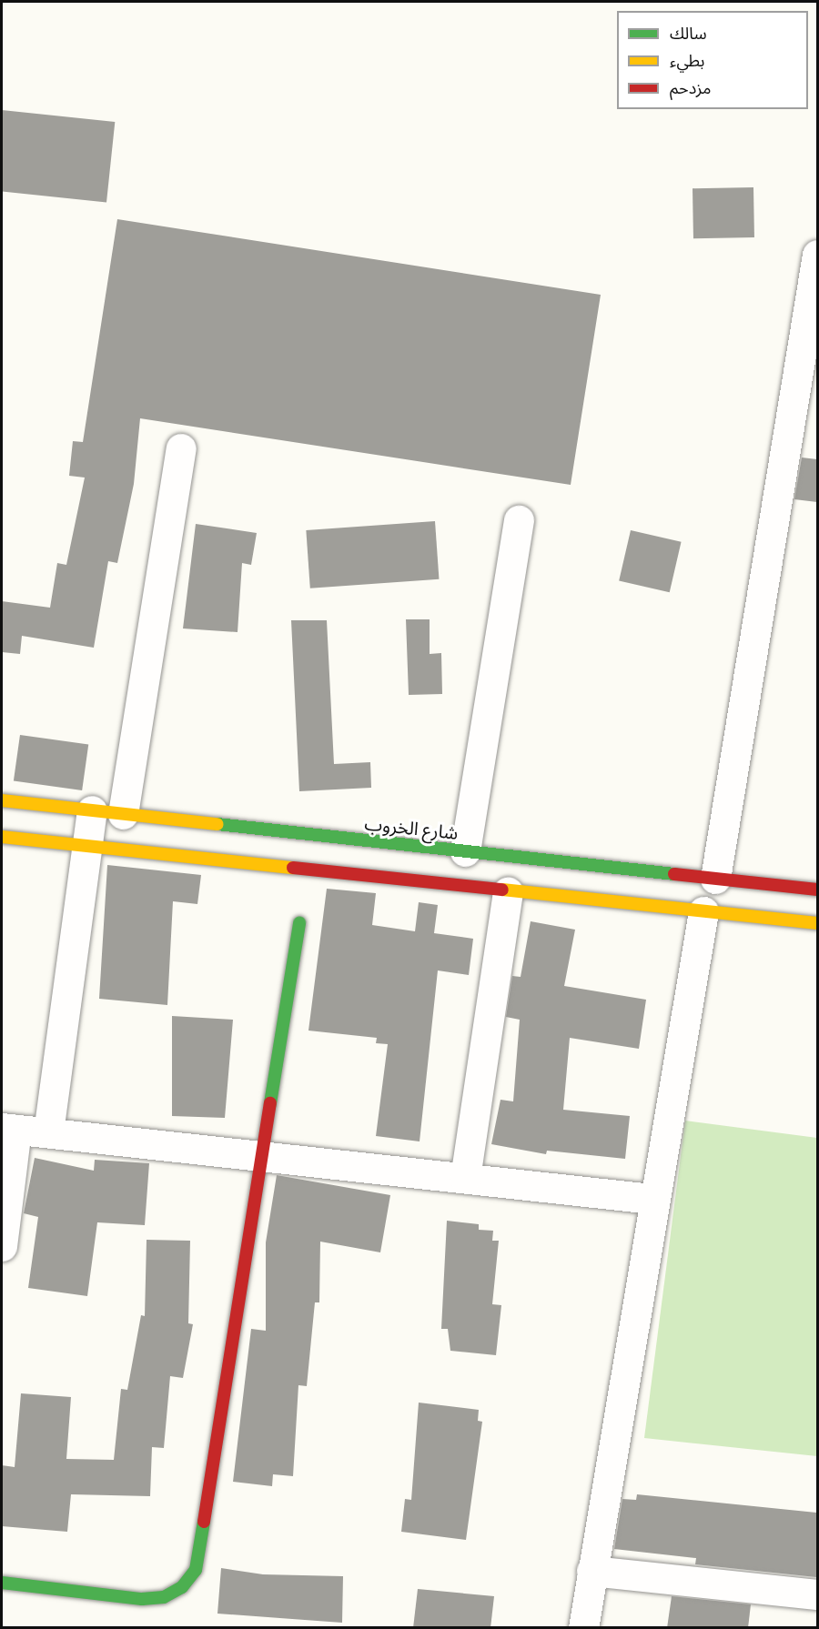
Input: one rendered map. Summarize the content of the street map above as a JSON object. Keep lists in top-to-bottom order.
{
  "streets": {
    "main road": ["شارع الخروب"]
  },
  "legend": ["سالك", "بطيء", "مزدحم"]
}
